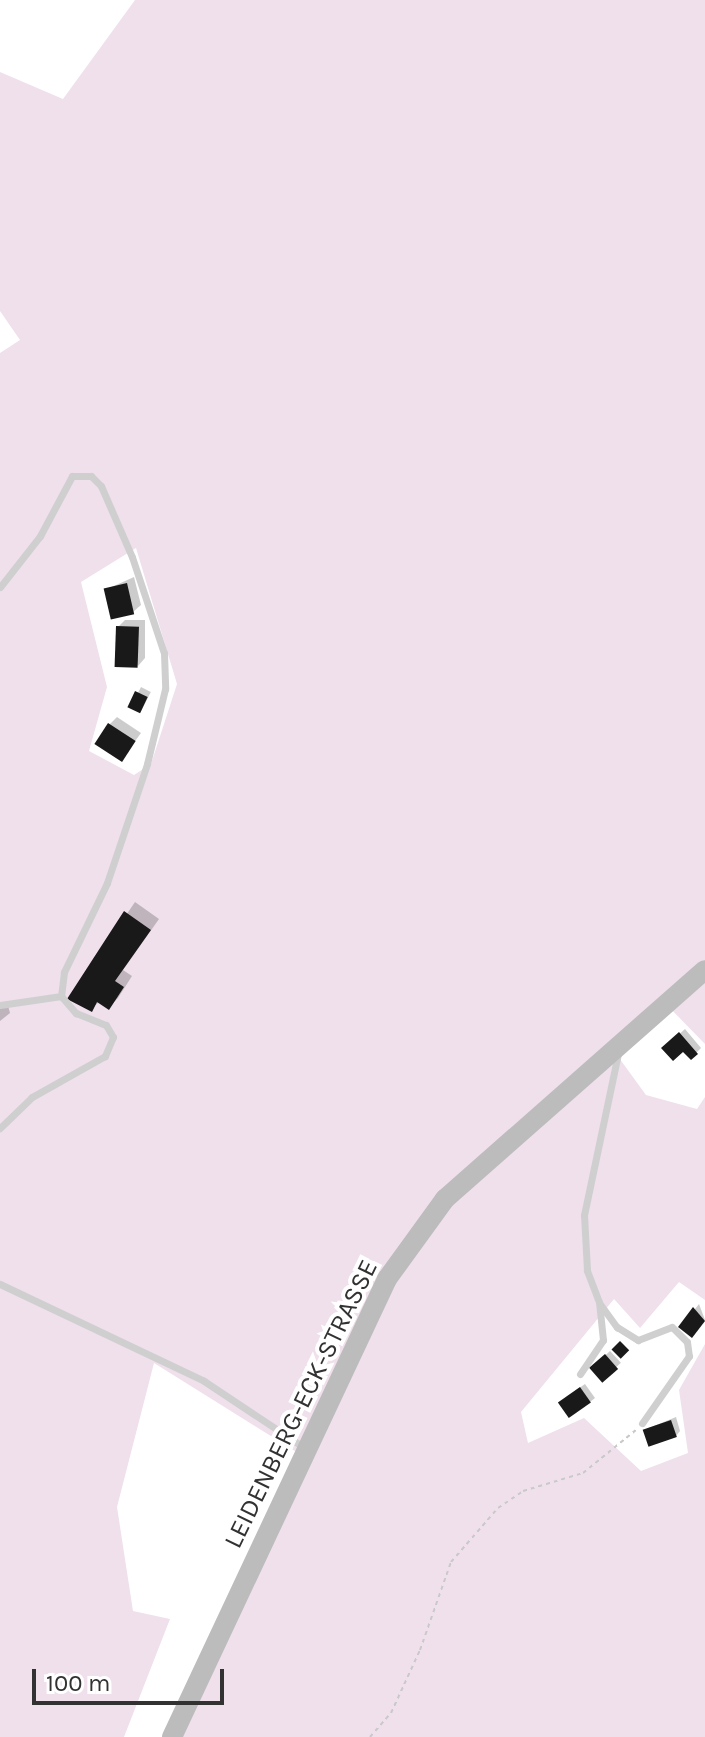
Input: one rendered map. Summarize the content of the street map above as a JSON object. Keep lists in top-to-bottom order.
{
  "streets": {
    "street": ["LEIDENBERG-ECK-STRASSE"]
  },
  "scale_bar": "100 m"
}
